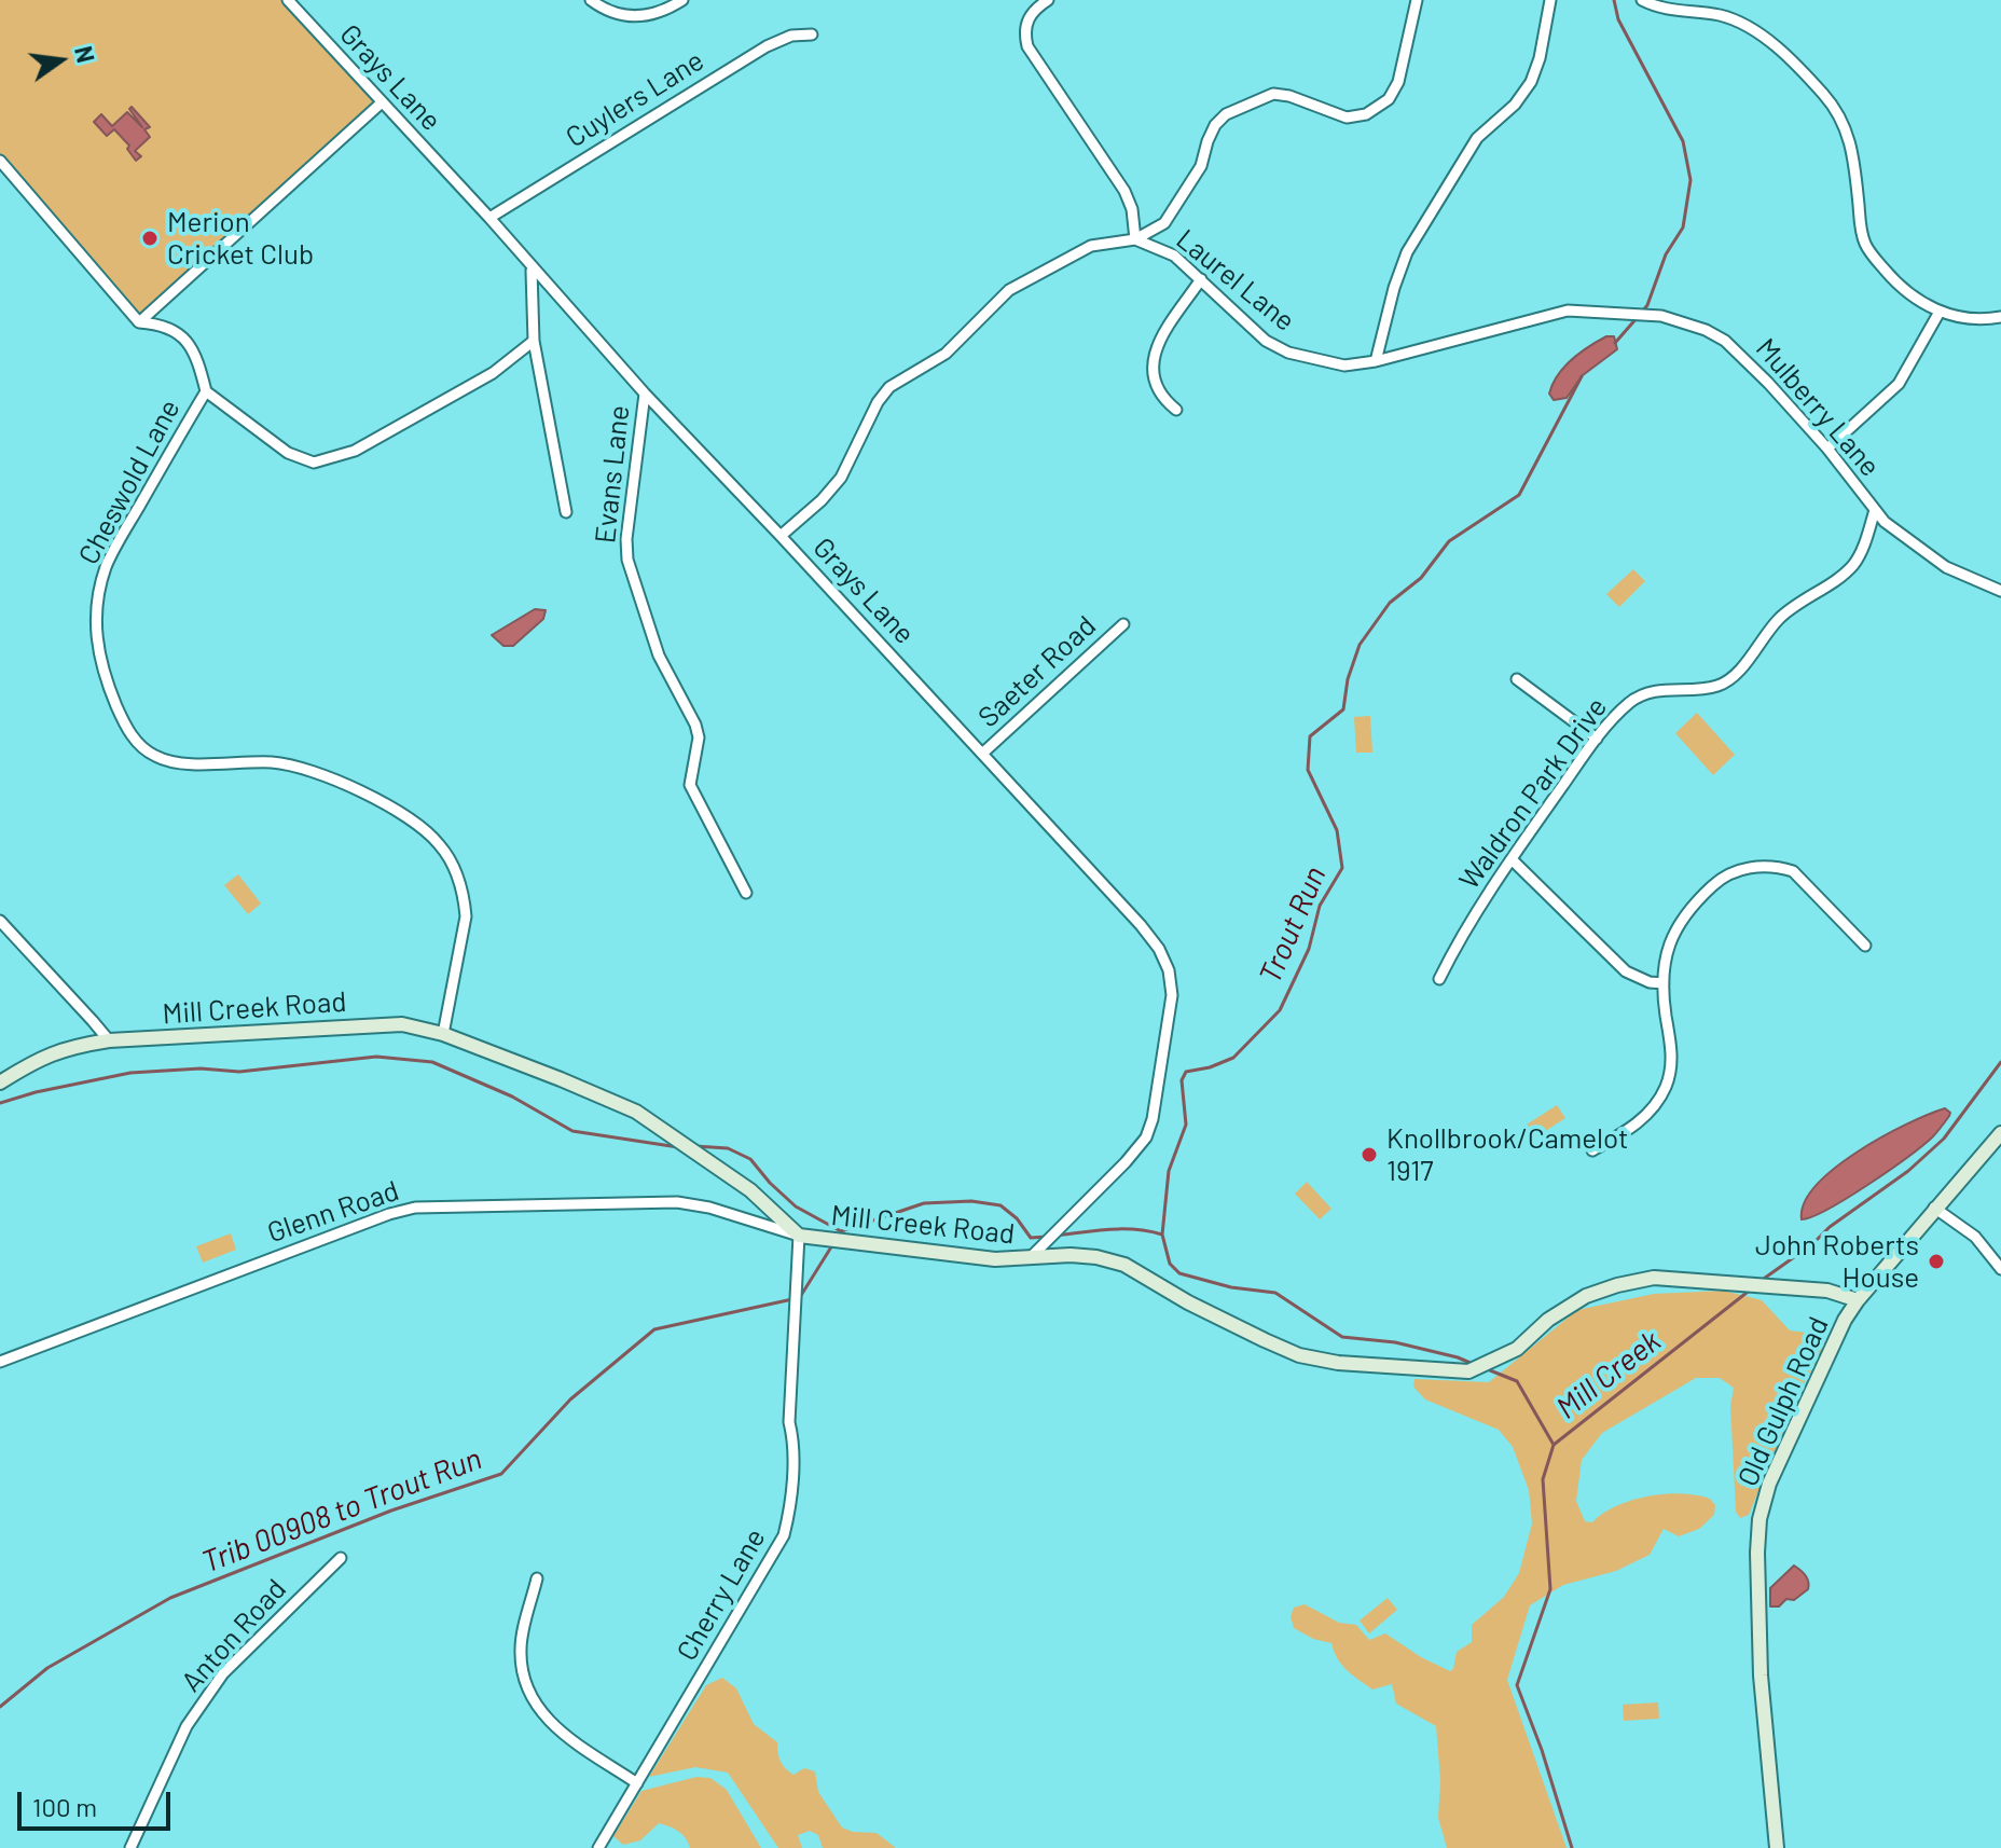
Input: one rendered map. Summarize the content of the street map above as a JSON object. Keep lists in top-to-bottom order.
{
  "streets": {
    "street": [
      "Grays Lane",
      "Cuylers Lane",
      "Laurel Lane",
      "Mulberry Lane",
      "Evans Lane",
      "Cheswold Lane",
      "Saeter Road",
      "Waldron Park Drive",
      "Mill Creek Road",
      "Glenn Road",
      "Old Gulph Road",
      "Cherry Lane",
      "Anton Road"
    ]
  },
  "crossings": [
    ["Grays Lane", "Cuylers Lane"],
    ["Grays Lane", "Laurel Lane"],
    ["Grays Lane", "Evans Lane"],
    ["Grays Lane", "Saeter Road"],
    ["Grays Lane", "Mill Creek Road"],
    ["Laurel Lane", "Mulberry Lane"],
    ["Mulberry Lane", "Waldron Park Drive"],
    ["Cheswold Lane", "Mill Creek Road"],
    ["Mill Creek Road", "Glenn Road"],
    ["Mill Creek Road", "Old Gulph Road"],
    ["Mill Creek Road", "Cherry Lane"],
    ["Glenn Road", "Cherry Lane"]
  ],
  "water": ["Trout Run", "Mill Creek", "Trib 00908 to Trout Run"],
  "places": ["Merion Cricket Club", "Knollbrook/Camelot 1917", "John Roberts House"],
  "scale_bar": "100 m",
  "north": "right"
}
